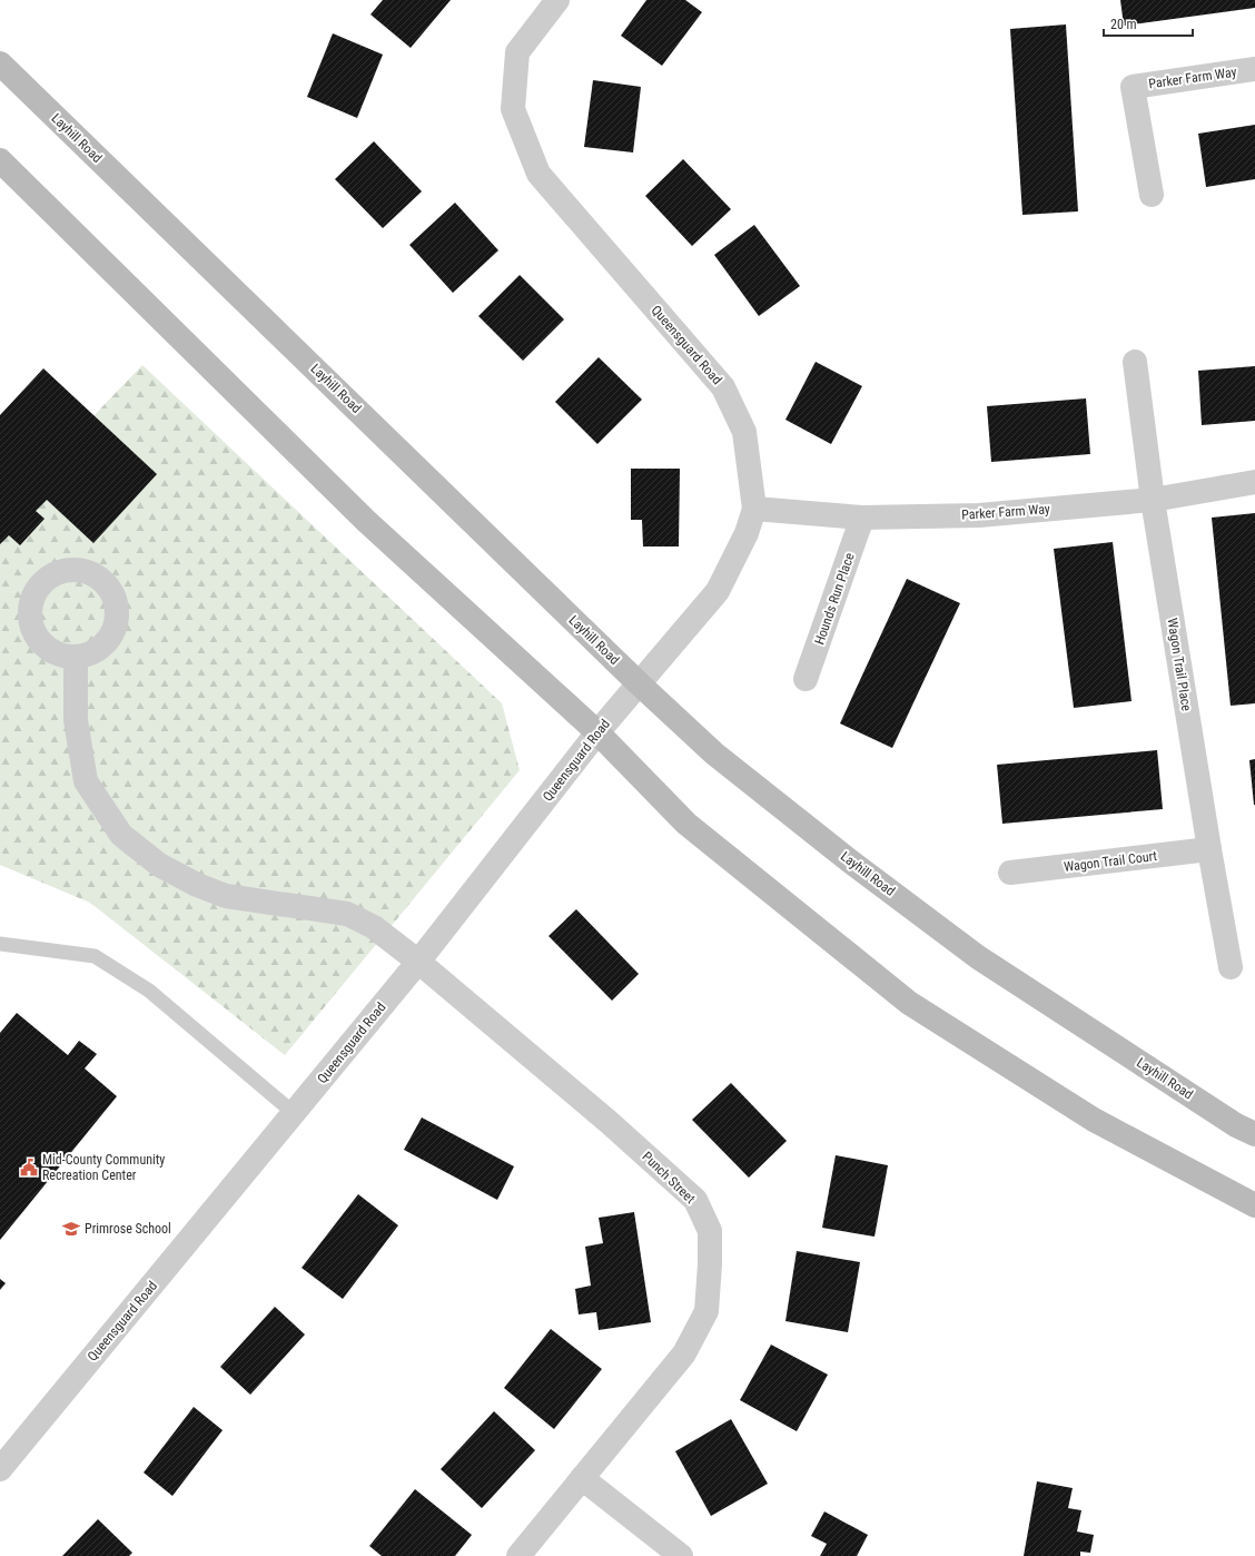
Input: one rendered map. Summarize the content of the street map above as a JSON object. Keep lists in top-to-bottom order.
{
  "streets": {
    "main road": ["Layhill Road"],
    "street": [
      "Parker Farm Way",
      "Queensguard Road",
      "Hounds Run Place",
      "Wagon Trail Place",
      "Wagon Trail Court",
      "Punch Street"
    ]
  },
  "crossings": [
    ["Parker Farm Way", "Queensguard Road"],
    ["Parker Farm Way", "Hounds Run Place"],
    ["Parker Farm Way", "Wagon Trail Place"],
    ["Layhill Road", "Queensguard Road"],
    ["Queensguard Road", "Punch Street"],
    ["Wagon Trail Place", "Wagon Trail Court"]
  ],
  "places": {
    "public building": ["Mid-County Community Recreation Center"],
    "school or university": ["Primrose School"]
  },
  "scale_bar": "20 m"
}
